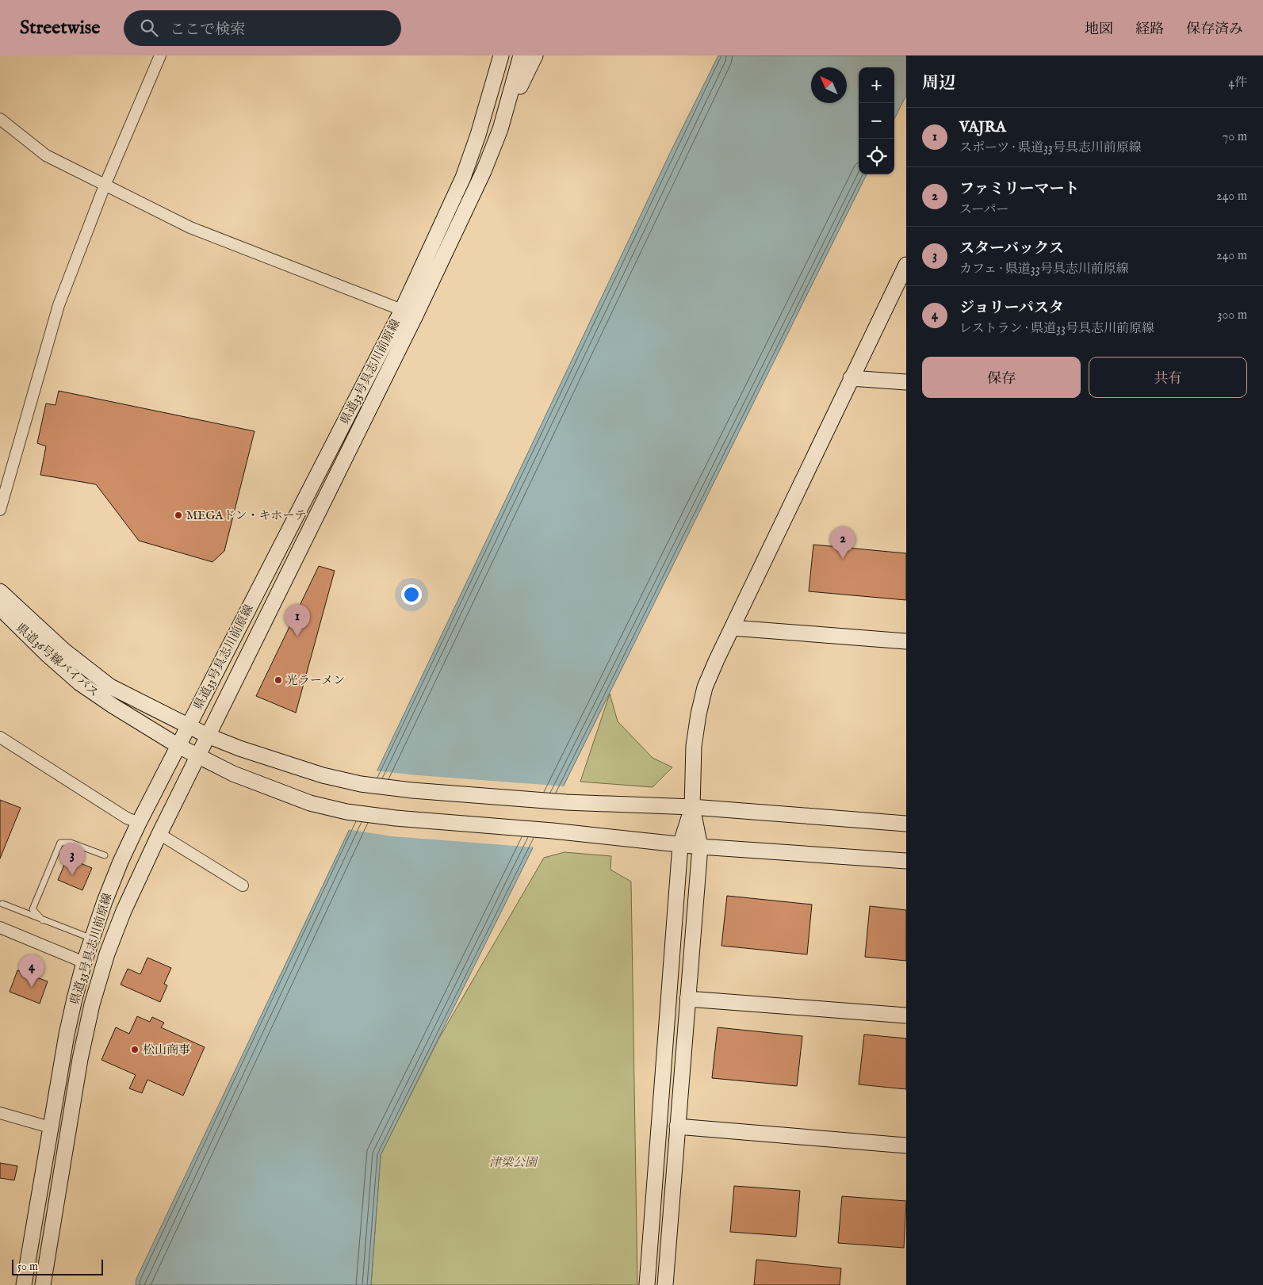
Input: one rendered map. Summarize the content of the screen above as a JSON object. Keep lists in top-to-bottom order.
{
  "streets": {
    "street": ["県道33号具志川前原線", "県道36号線バイパス"]
  },
  "crossings": [
    ["県道33号具志川前原線", "県道36号線バイパス"]
  ],
  "parks": ["津梁公園"],
  "places": ["MEGAドン・キホーテ", "光ラーメン", "松山商事"],
  "scale_bar": "50 m",
  "north": "top left",
  "page": {
    "header": "Streetwise",
    "search": "ここで検索",
    "nav": ["地図", "経路", "保存済み"],
    "heading": ["周辺", "4件"],
    "map_buttons": ["+", "−"],
    "list": [
      {
        "mark": "1",
        "name": "VAJRA",
        "note": "スポーツ · 県道33号具志川前原線",
        "value": "70 m"
      },
      {
        "mark": "2",
        "name": "ファミリーマート",
        "note": "スーパー",
        "value": "240 m"
      },
      {
        "mark": "3",
        "name": "スターバックス",
        "note": "カフェ · 県道33号具志川前原線",
        "value": "240 m"
      },
      {
        "mark": "4",
        "name": "ジョリーパスタ",
        "note": "レストラン · 県道33号具志川前原線",
        "value": "300 m"
      }
    ],
    "buttons": ["保存", "共有"],
    "pins": [
      "2",
      "1",
      "3",
      "4"
    ],
    "scale": "50 m"
  }
}
